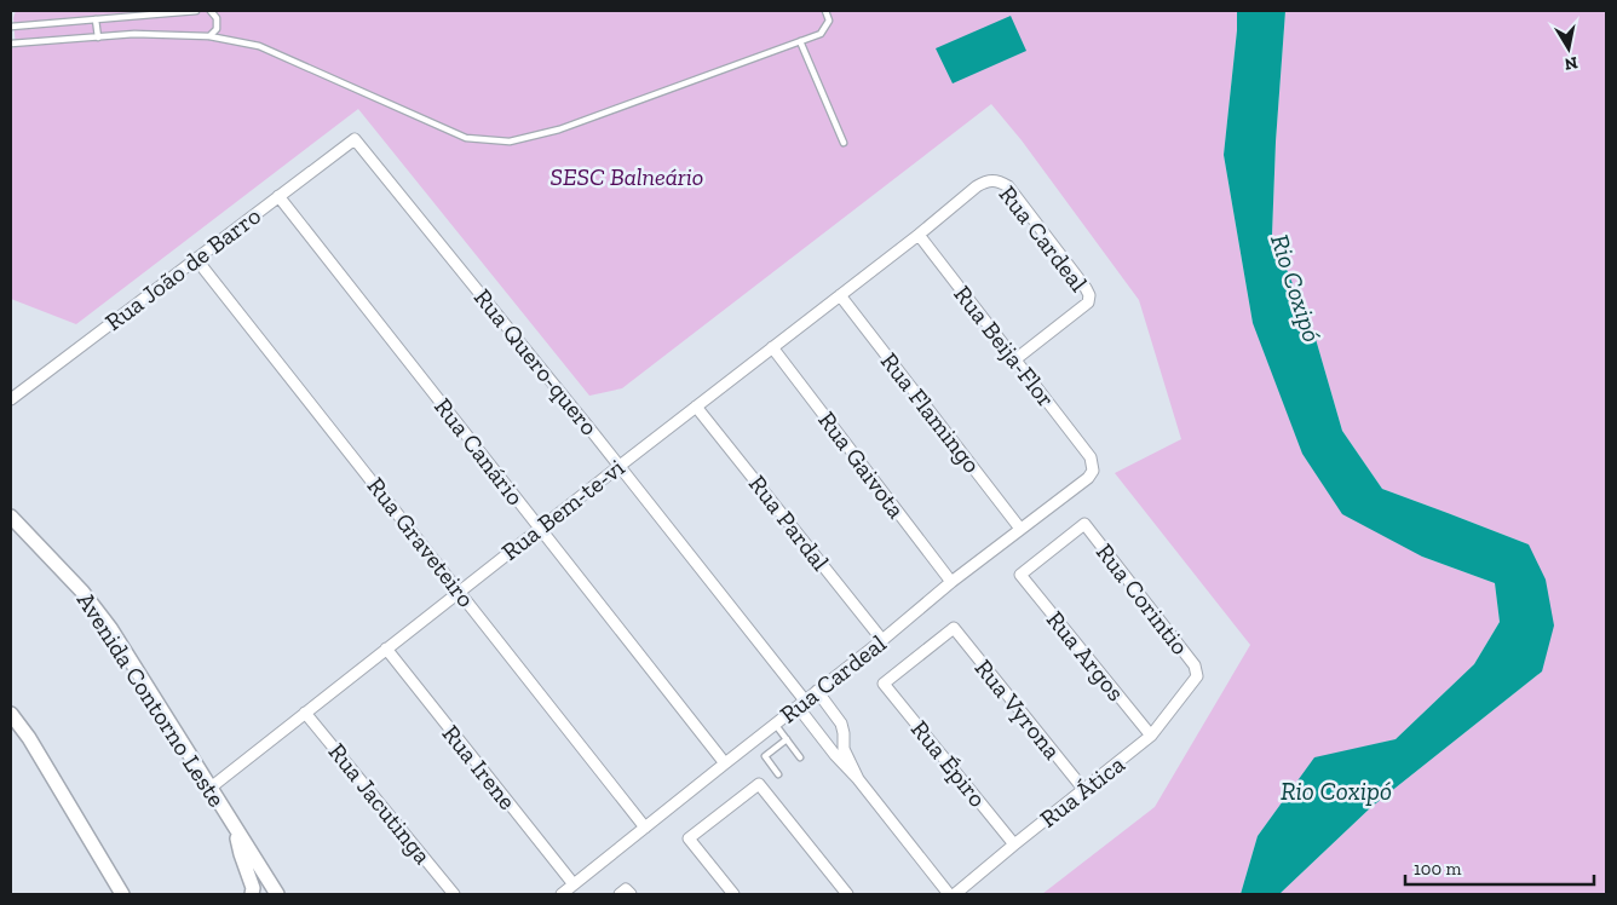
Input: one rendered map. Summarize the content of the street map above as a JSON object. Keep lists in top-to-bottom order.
{
  "streets": {
    "street": [
      "Rua Cardeal",
      "Rua João de Barro",
      "Rua Beija-Flor",
      "Rua Quero-quero",
      "Rua Flamingo",
      "Rua Canário",
      "Rua Gaivota",
      "Rua Bem-te-vi",
      "Rua Pardal",
      "Rua Graveteiro",
      "Rua Corintio",
      "Rua Argos",
      "Avenida Contorno Leste",
      "Rua Vyrona",
      "Rua Épiro",
      "Rua Irene",
      "Rua Ática",
      "Rua Jacutinga"
    ]
  },
  "crossings": [
    ["Rua Cardeal", "Rua Beija-Flor"],
    ["Rua Cardeal", "Rua Quero-quero"],
    ["Rua Cardeal", "Rua Flamingo"],
    ["Rua Cardeal", "Rua Canário"],
    ["Rua Cardeal", "Rua Gaivota"],
    ["Rua Cardeal", "Rua Bem-te-vi"],
    ["Rua Cardeal", "Rua Pardal"],
    ["Rua Cardeal", "Rua Graveteiro"],
    ["Rua Cardeal", "Rua Irene"],
    ["Rua João de Barro", "Rua Quero-quero"],
    ["Rua João de Barro", "Rua Canário"],
    ["Rua João de Barro", "Rua Graveteiro"],
    ["Rua Beija-Flor", "Rua Bem-te-vi"],
    ["Rua Quero-quero", "Rua Bem-te-vi"],
    ["Rua Flamingo", "Rua Bem-te-vi"],
    ["Rua Canário", "Rua Bem-te-vi"],
    ["Rua Gaivota", "Rua Bem-te-vi"],
    ["Rua Bem-te-vi", "Rua Pardal"],
    ["Rua Bem-te-vi", "Rua Graveteiro"],
    ["Rua Bem-te-vi", "Avenida Contorno Leste"],
    ["Rua Bem-te-vi", "Rua Irene"],
    ["Rua Bem-te-vi", "Rua Jacutinga"],
    ["Rua Corintio", "Rua Argos"],
    ["Rua Corintio", "Rua Ática"],
    ["Rua Argos", "Rua Ática"],
    ["Rua Vyrona", "Rua Épiro"],
    ["Rua Vyrona", "Rua Ática"],
    ["Rua Épiro", "Rua Ática"]
  ],
  "water": ["Rio Coxipó"],
  "parks": ["SESC Balneário"],
  "scale_bar": "100 m",
  "north": "bottom"
}
